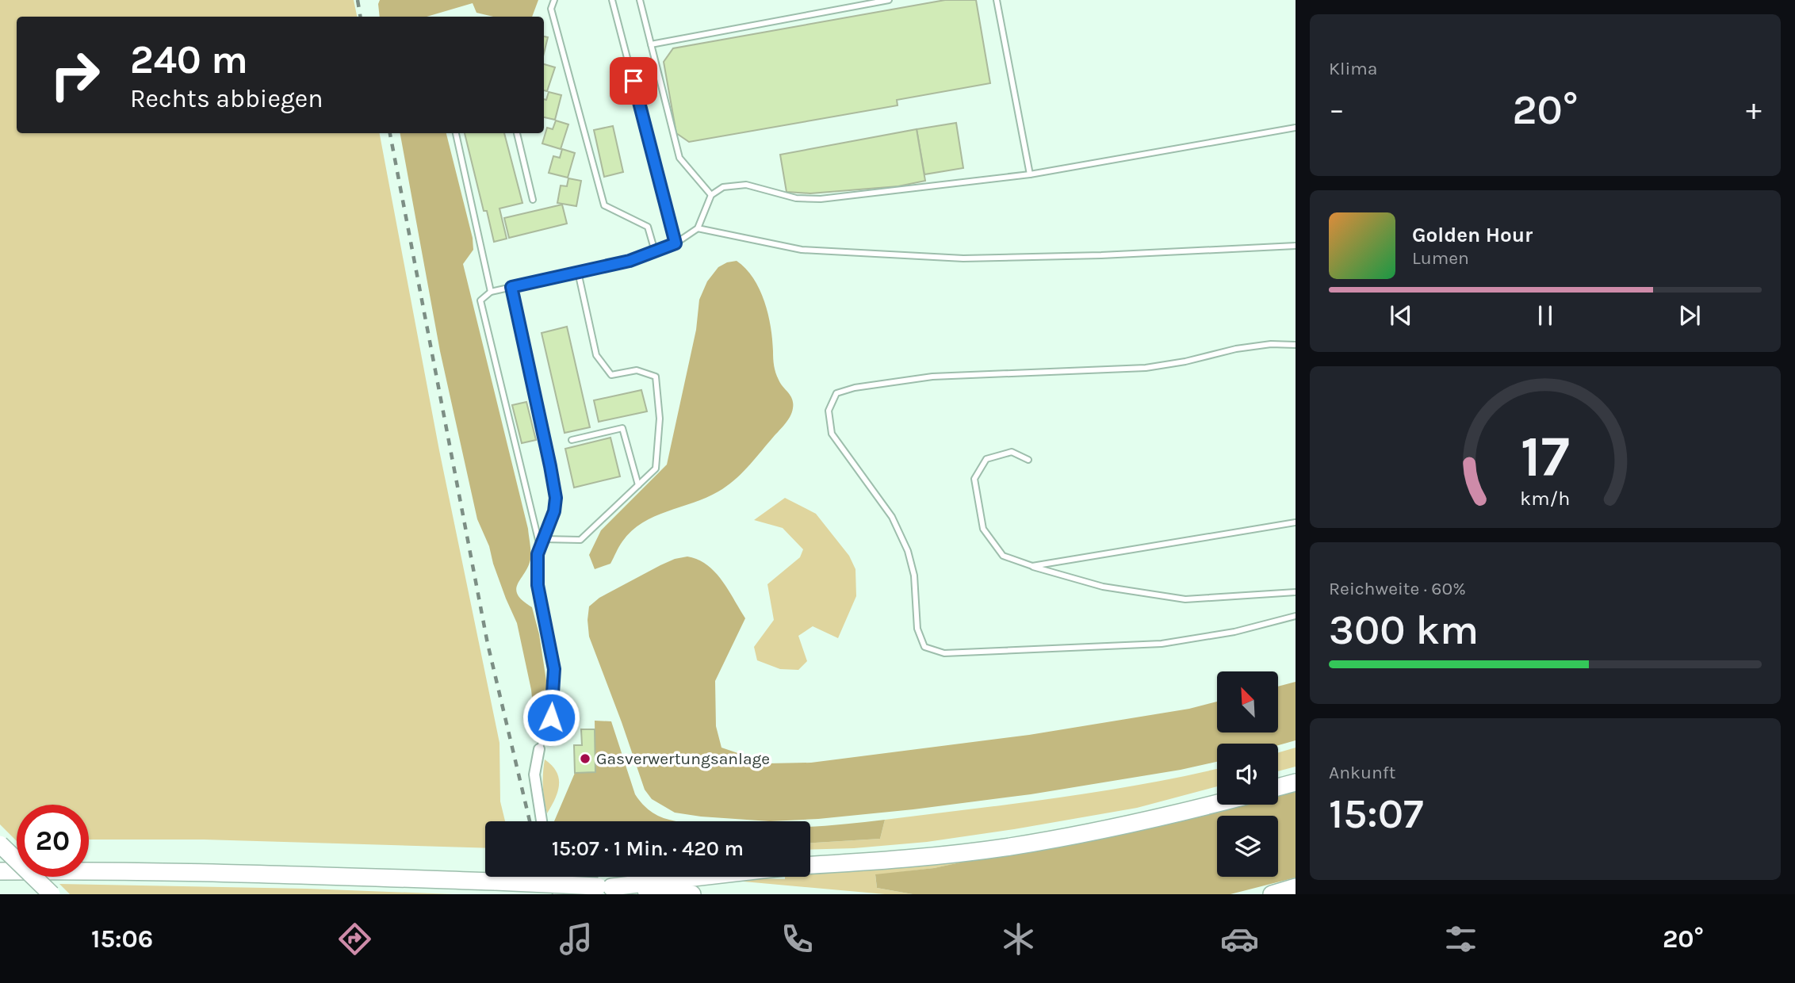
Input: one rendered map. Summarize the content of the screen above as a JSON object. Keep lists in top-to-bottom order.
{
  "places": ["Gasverwertungsanlage"],
  "north": "top left",
  "page": {
    "tile": [
      "Klima",
      ["Reichweite · 60%", "300 km"],
      ["Ankunft", "15:07"]
    ],
    "turn": ["240 m", "Rechts abbiegen"],
    "heat": ["−", "20°", "+"],
    "song": ["Golden Hour", "Lumen"],
    "limit": "20",
    "trip": "15:07 · 1 Min. · 420 m",
    "tabs": ["15:06", "20°"],
    "gauge": ["17", "km/h"]
  }
}
